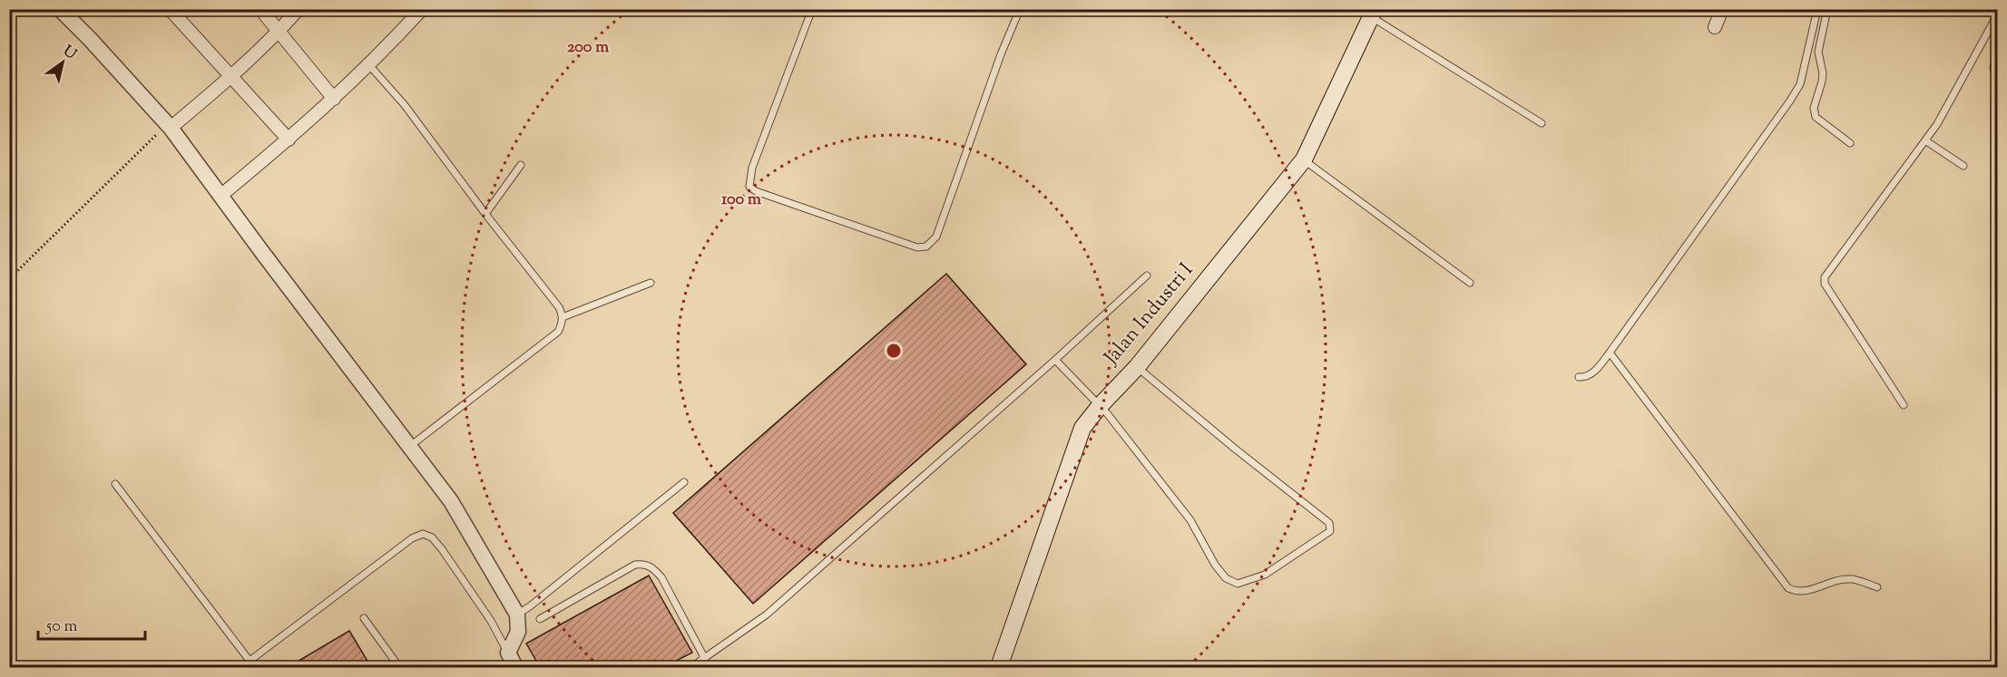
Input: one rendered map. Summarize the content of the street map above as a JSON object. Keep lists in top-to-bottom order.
{
  "streets": {
    "main road": ["Jalan Industri I"]
  },
  "scale_bar": "50 m",
  "north": "top right",
  "rings": ["200 m", "100 m"]
}
